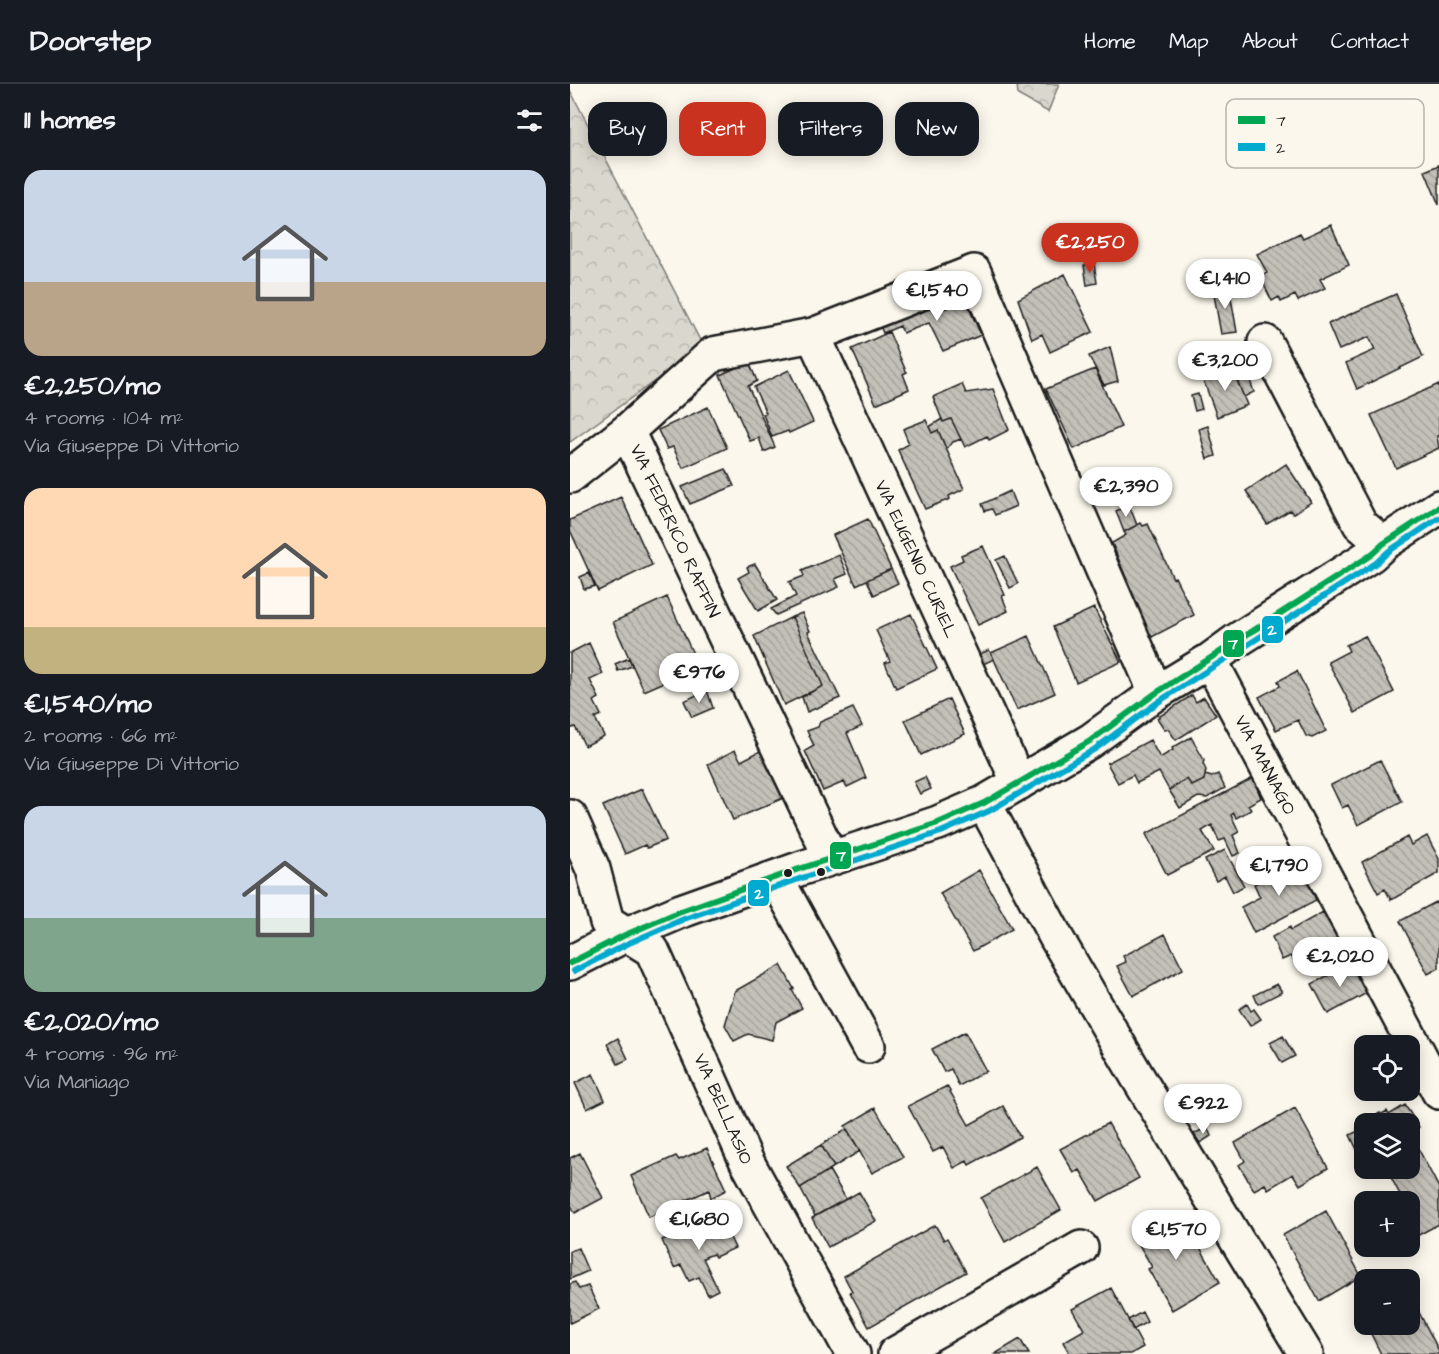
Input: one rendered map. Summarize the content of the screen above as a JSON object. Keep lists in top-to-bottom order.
{
  "streets": {
    "street": [
      "VIA FEDERICO RAFFIN",
      "VIA EUGENIO CURIEL",
      "VIA MANIAGO",
      "VIA BELLASIO"
    ]
  },
  "lines": ["transit line 7", "transit line 2"],
  "legend": ["7", "2"],
  "page": {
    "header": "Doorstep",
    "nav": [
      "Home",
      "Map",
      "About",
      "Contact"
    ],
    "heading": "11 homes",
    "chip": [
      "Buy",
      "Rent",
      "Filters",
      "New"
    ],
    "list": [
      {
        "name": "€2,250/mo",
        "note": "4 rooms · 104 m² · Via Giuseppe Di Vittorio"
      },
      {
        "name": "€1,540/mo",
        "note": "2 rooms · 66 m² · Via Giuseppe Di Vittorio"
      },
      {
        "name": "€2,020/mo",
        "note": "4 rooms · 96 m² · Via Maniago"
      }
    ],
    "price": [
      "€2,250",
      "€1,410",
      "€1,540",
      "€3,200",
      "€2,390",
      "€976",
      "€1,790",
      "€2,020",
      "€922",
      "€1,680",
      "€1,570"
    ],
    "map_buttons": ["+", "−"]
  }
}
